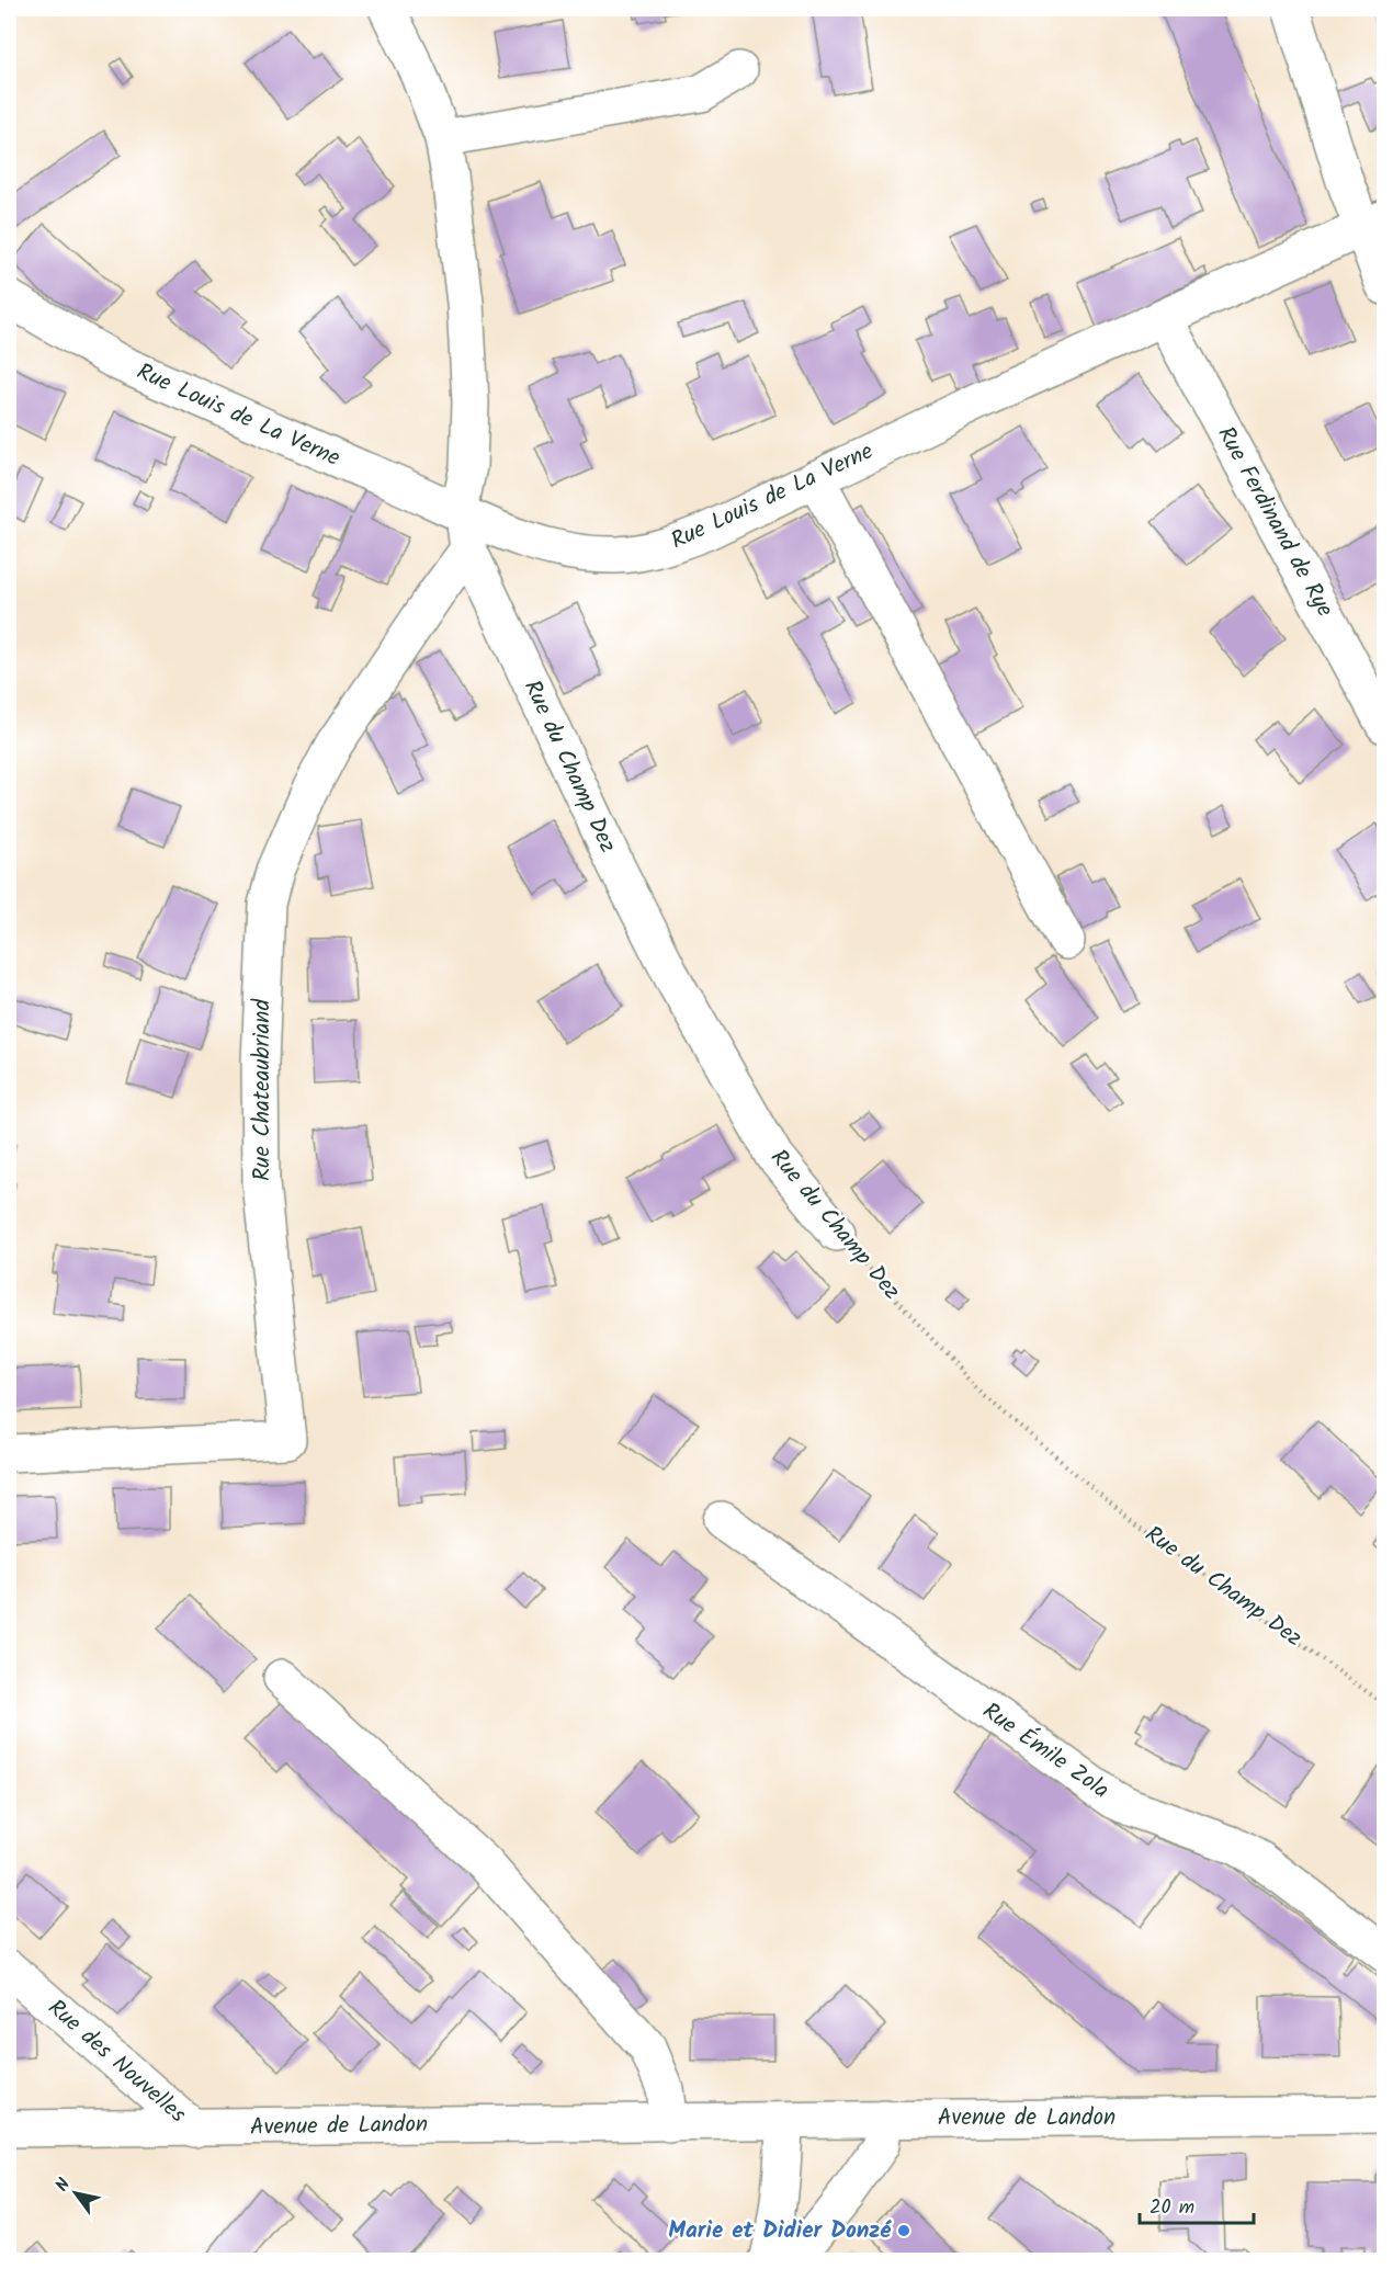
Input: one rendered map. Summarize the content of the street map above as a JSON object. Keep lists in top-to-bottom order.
{
  "streets": {
    "street": [
      "Rue Louis de La Verne",
      "Rue Ferdinand de Rye",
      "Rue du Champ Dez",
      "Rue Chateaubriand",
      "Rue Émile Zola",
      "Rue des Nouvelles",
      "Avenue de Landon"
    ]
  },
  "crossings": [
    ["Rue Louis de La Verne", "Rue Ferdinand de Rye"],
    ["Rue du Champ Dez", "Rue Chateaubriand"],
    ["Rue des Nouvelles", "Avenue de Landon"]
  ],
  "places": ["Marie et Didier Donzé"],
  "scale_bar": "20 m",
  "north": "top left"
}
